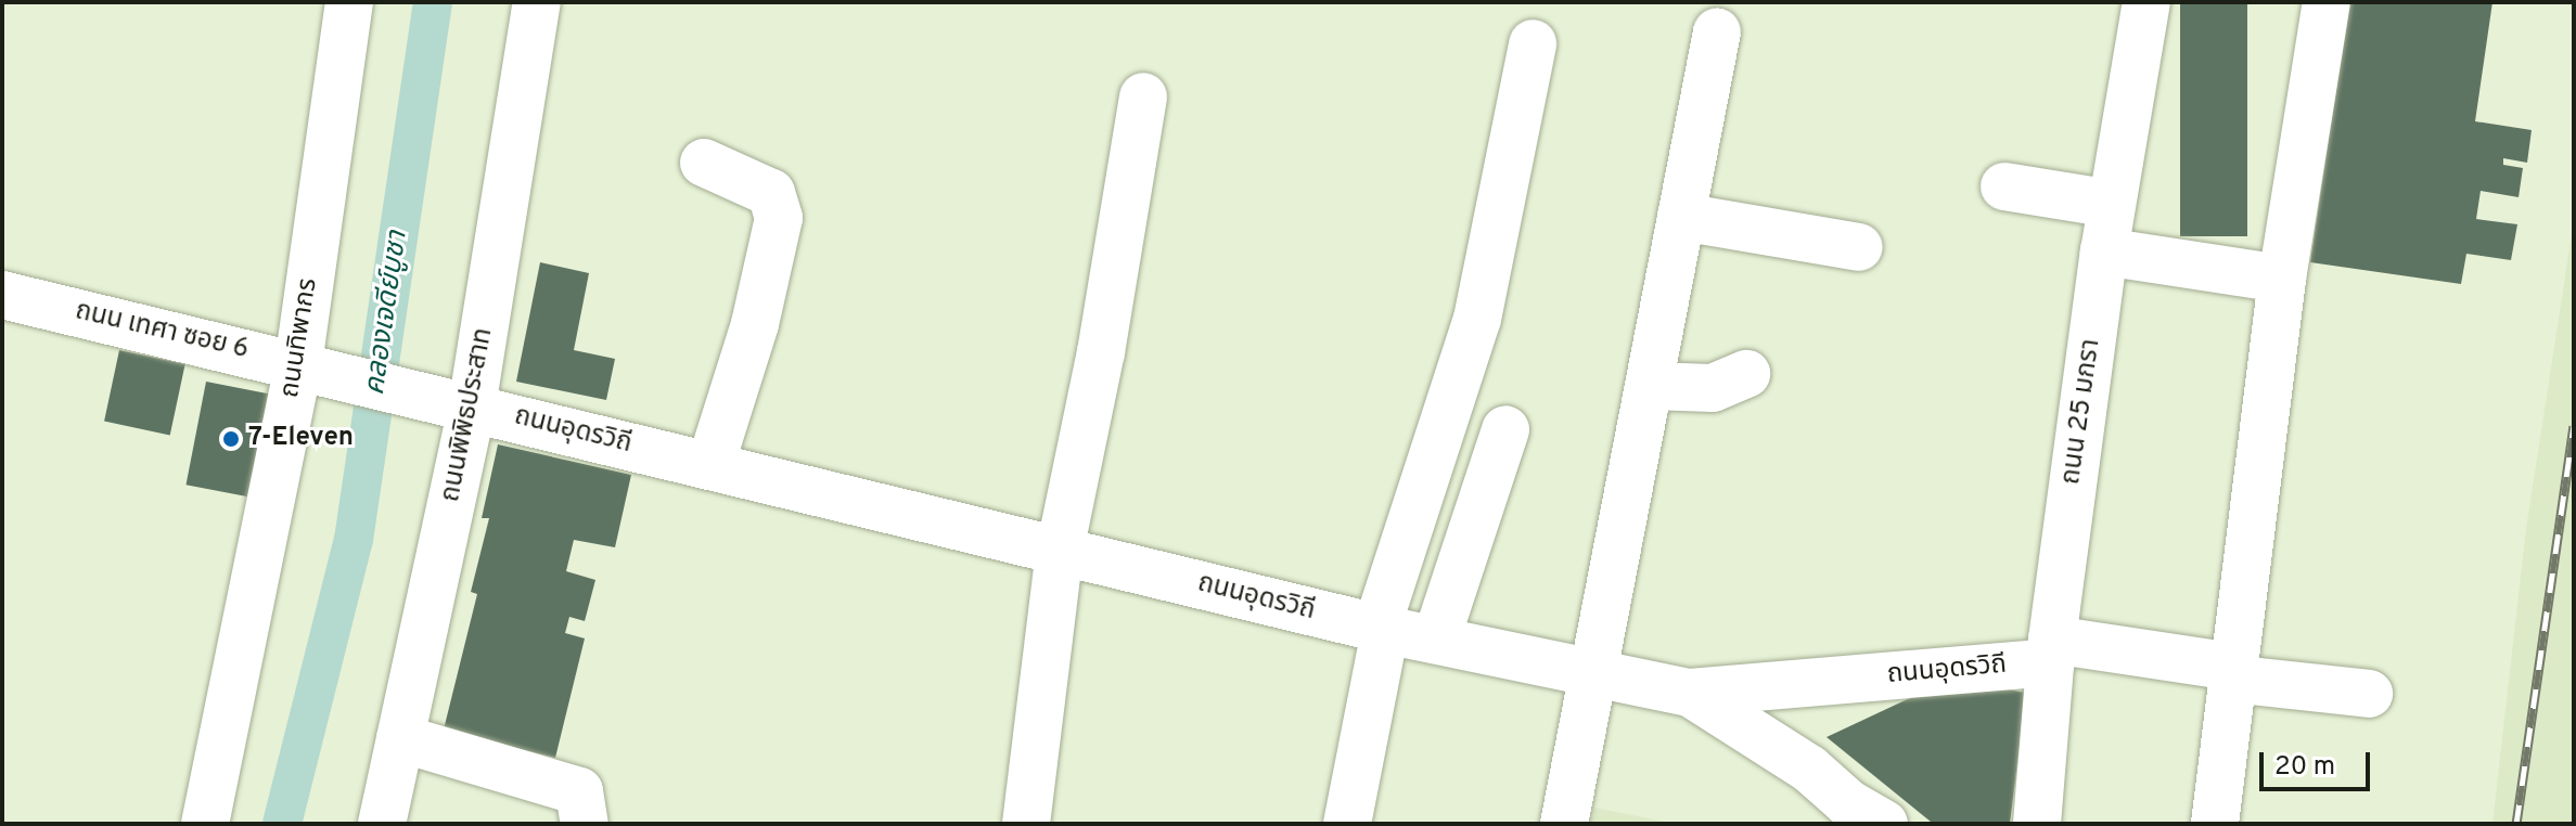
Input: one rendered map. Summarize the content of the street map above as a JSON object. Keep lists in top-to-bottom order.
{
  "streets": {
    "street": [
      "ถนน เทศา ซอย 6",
      "ถนนทิพากร",
      "ถนน 25 มกรา",
      "ถนนพิพิธประสาท",
      "ถนนอุดรวิถี"
    ]
  },
  "crossings": [
    ["ถนน เทศา ซอย 6", "ถนนทิพากร"],
    ["ถนน เทศา ซอย 6", "ถนนพิพิธประสาท"],
    ["ถนน เทศา ซอย 6", "ถนนอุดรวิถี"],
    ["ถนน 25 มกรา", "ถนนอุดรวิถี"],
    ["ถนนพิพิธประสาท", "ถนนอุดรวิถี"]
  ],
  "water": ["คลองเจดีย์บูชา"],
  "places": ["7-Eleven"],
  "scale_bar": "20 m"
}
